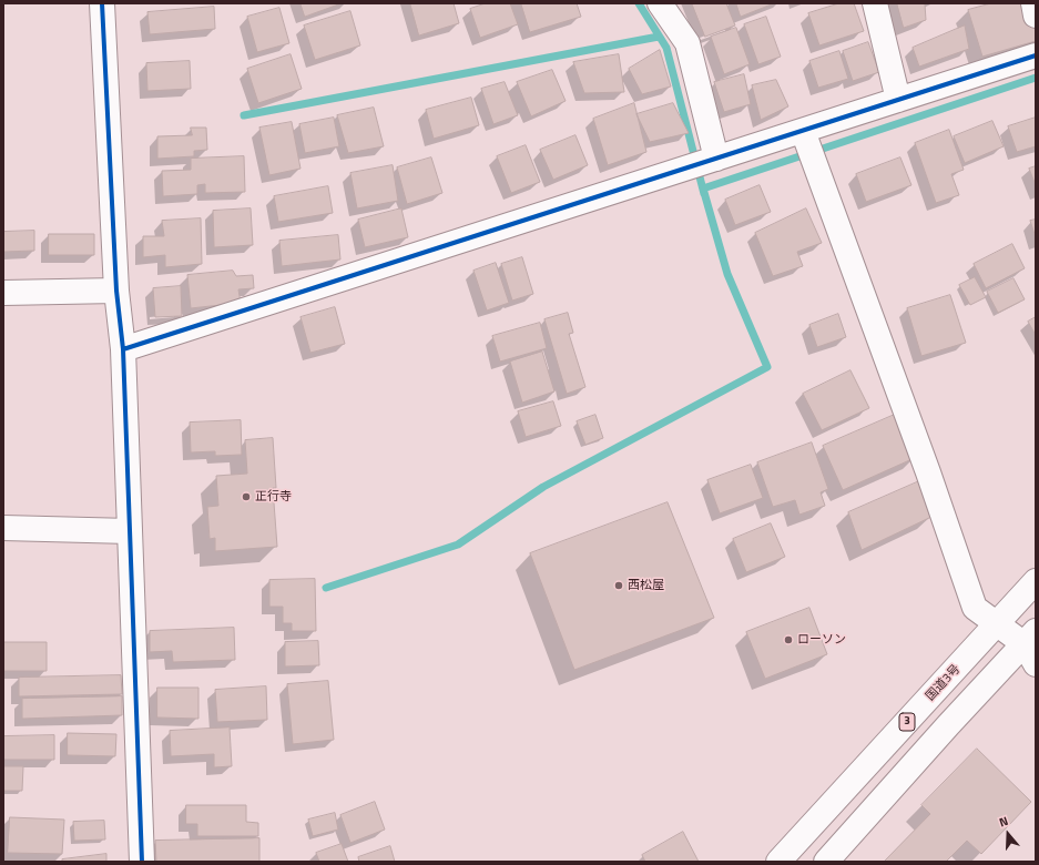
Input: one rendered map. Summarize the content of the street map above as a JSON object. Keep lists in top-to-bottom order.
{
  "streets": {
    "main road": ["国道3号", "3"]
  },
  "places": ["正行寺", "西松屋", "ローソン"],
  "north": "top"
}
